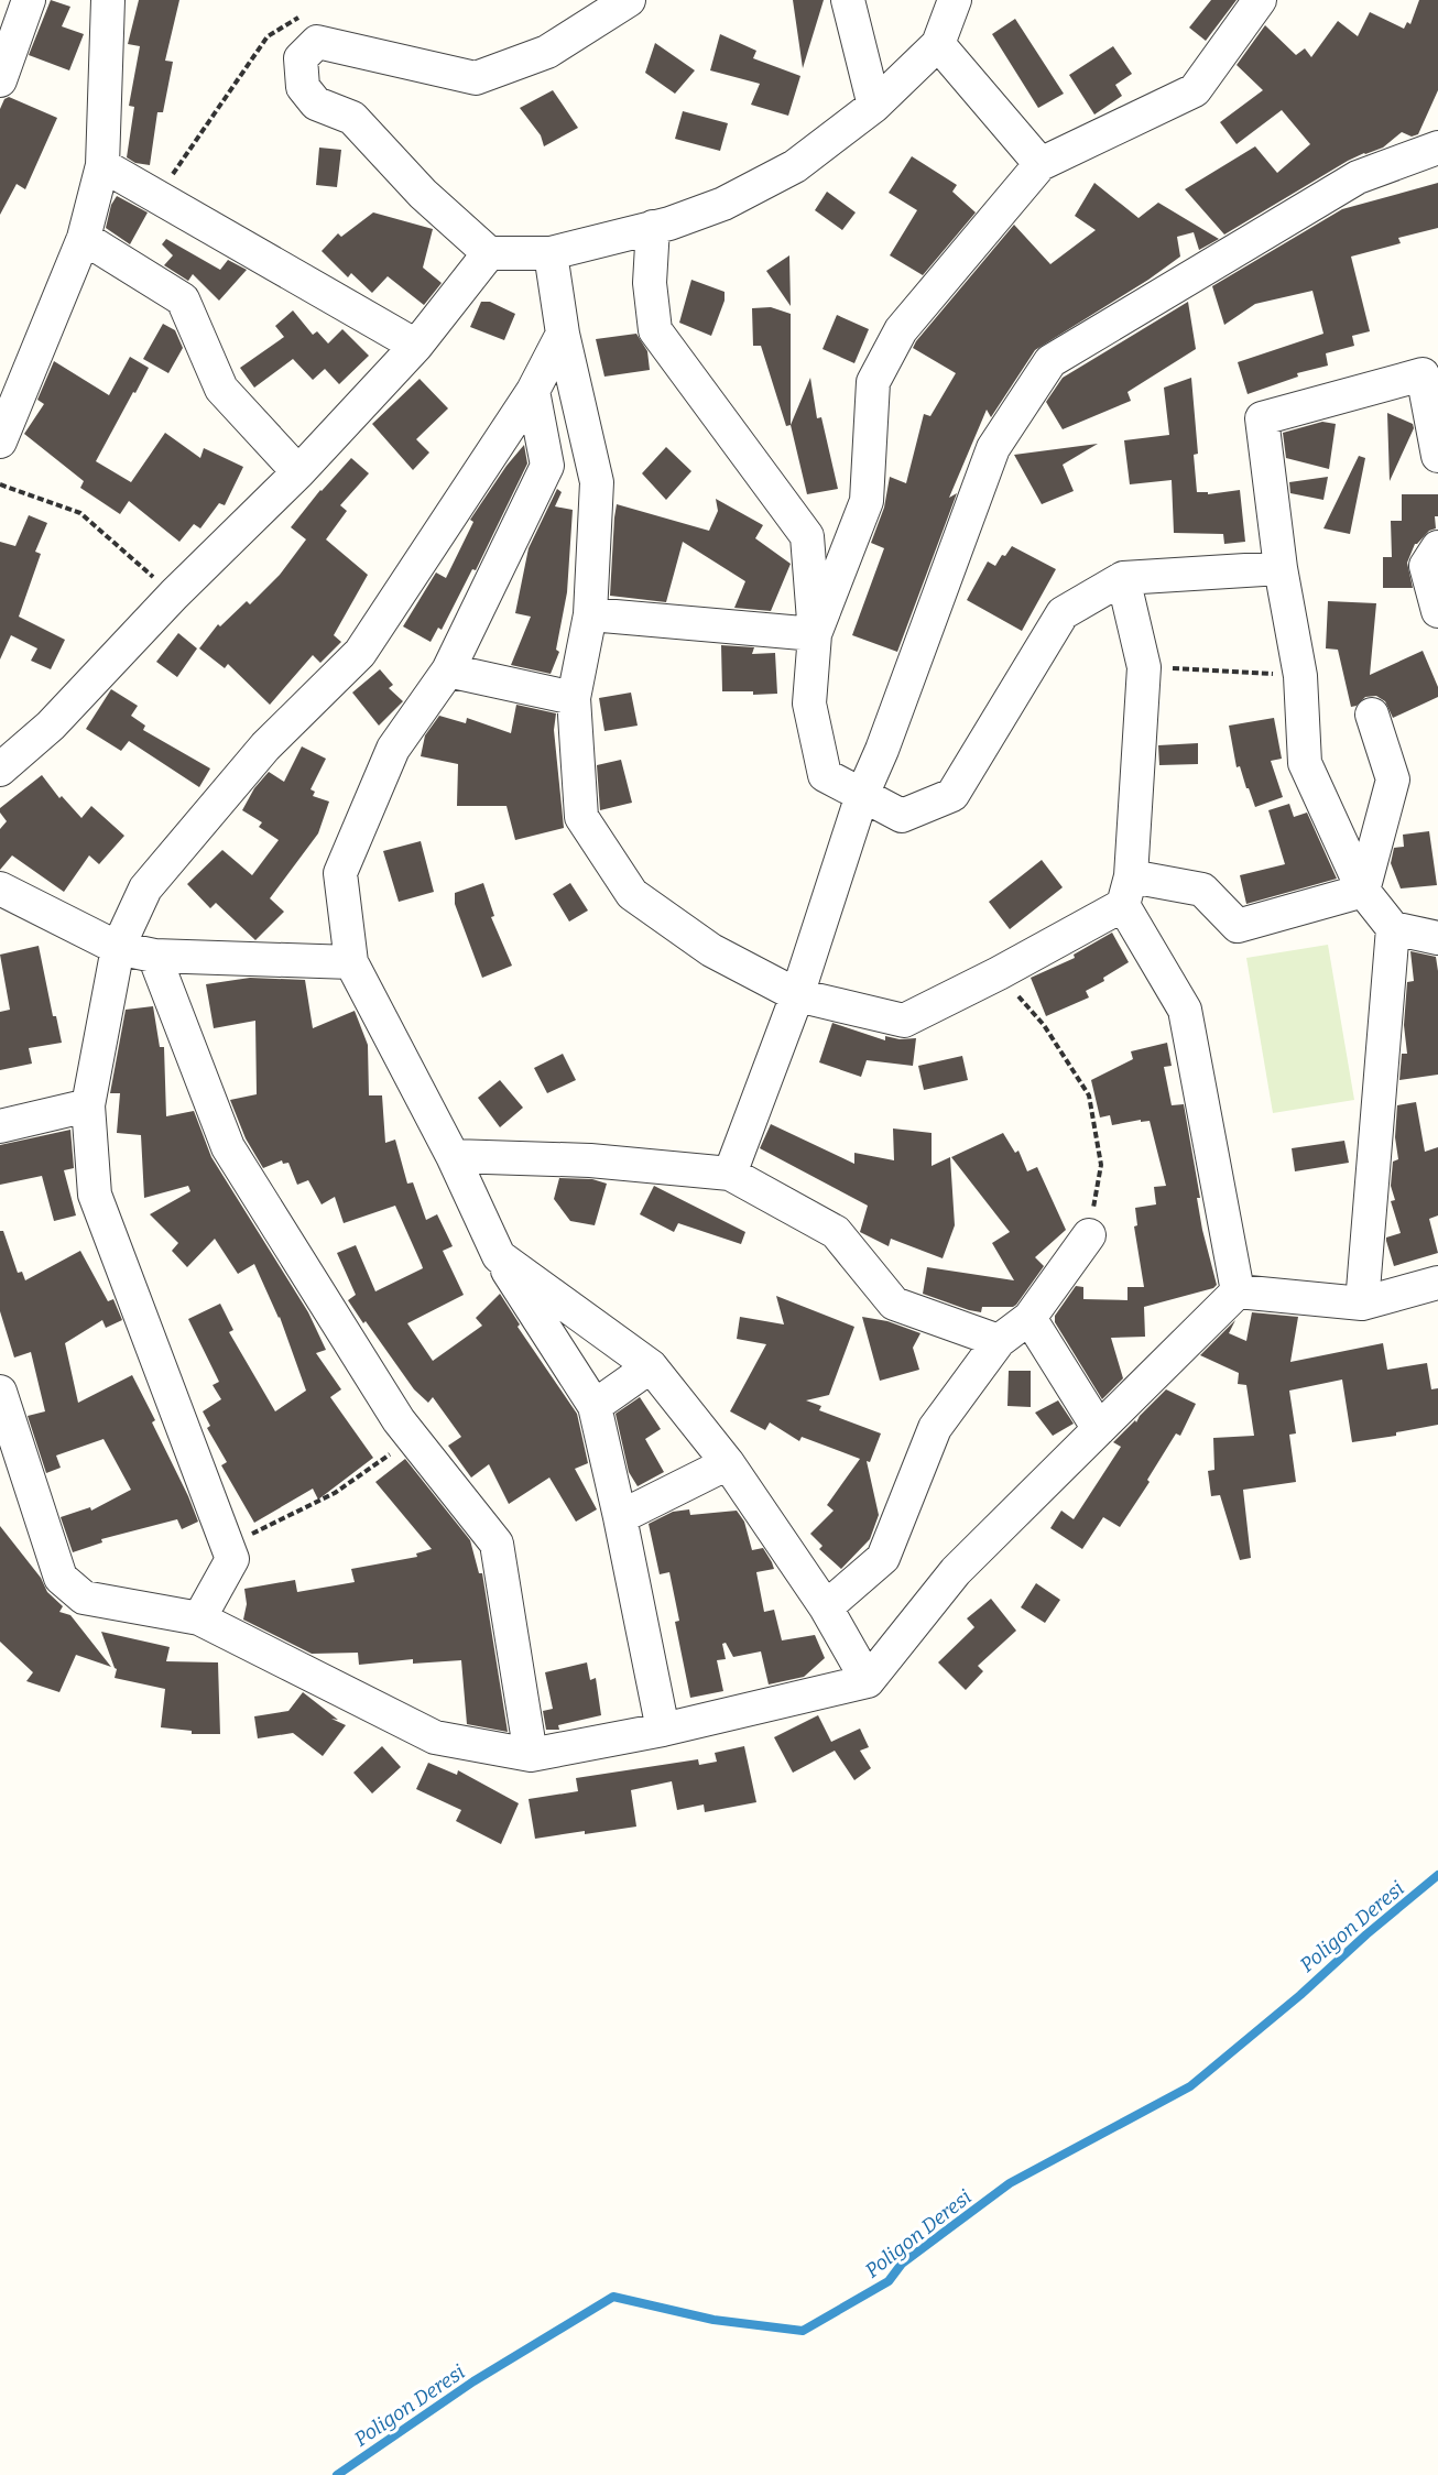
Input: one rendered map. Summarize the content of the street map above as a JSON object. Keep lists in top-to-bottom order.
{
  "water": ["Poligon Deresi"]
}
